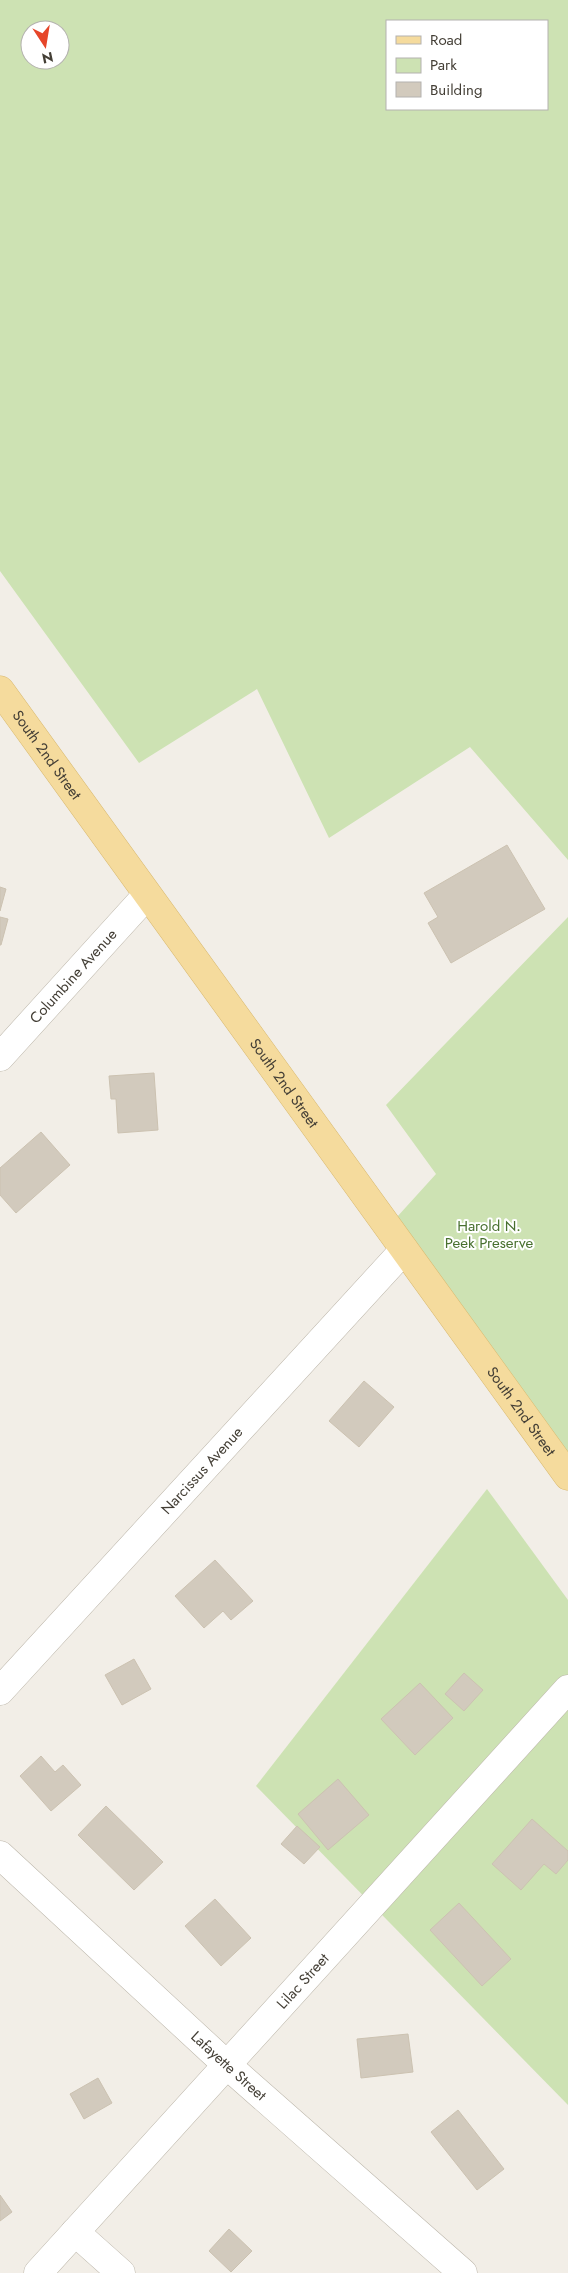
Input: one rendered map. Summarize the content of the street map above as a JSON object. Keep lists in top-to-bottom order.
{
  "streets": {
    "main road": ["South 2nd Street"],
    "street": [
      "Columbine Avenue",
      "Narcissus Avenue",
      "Lilac Street",
      "Lafayette Street"
    ]
  },
  "crossings": [
    ["South 2nd Street", "Columbine Avenue"],
    ["South 2nd Street", "Narcissus Avenue"],
    ["Lilac Street", "Lafayette Street"]
  ],
  "parks": ["Harold N. Peek Preserve"],
  "legend": ["Road", "Park", "Building"],
  "north": "bottom"
}
